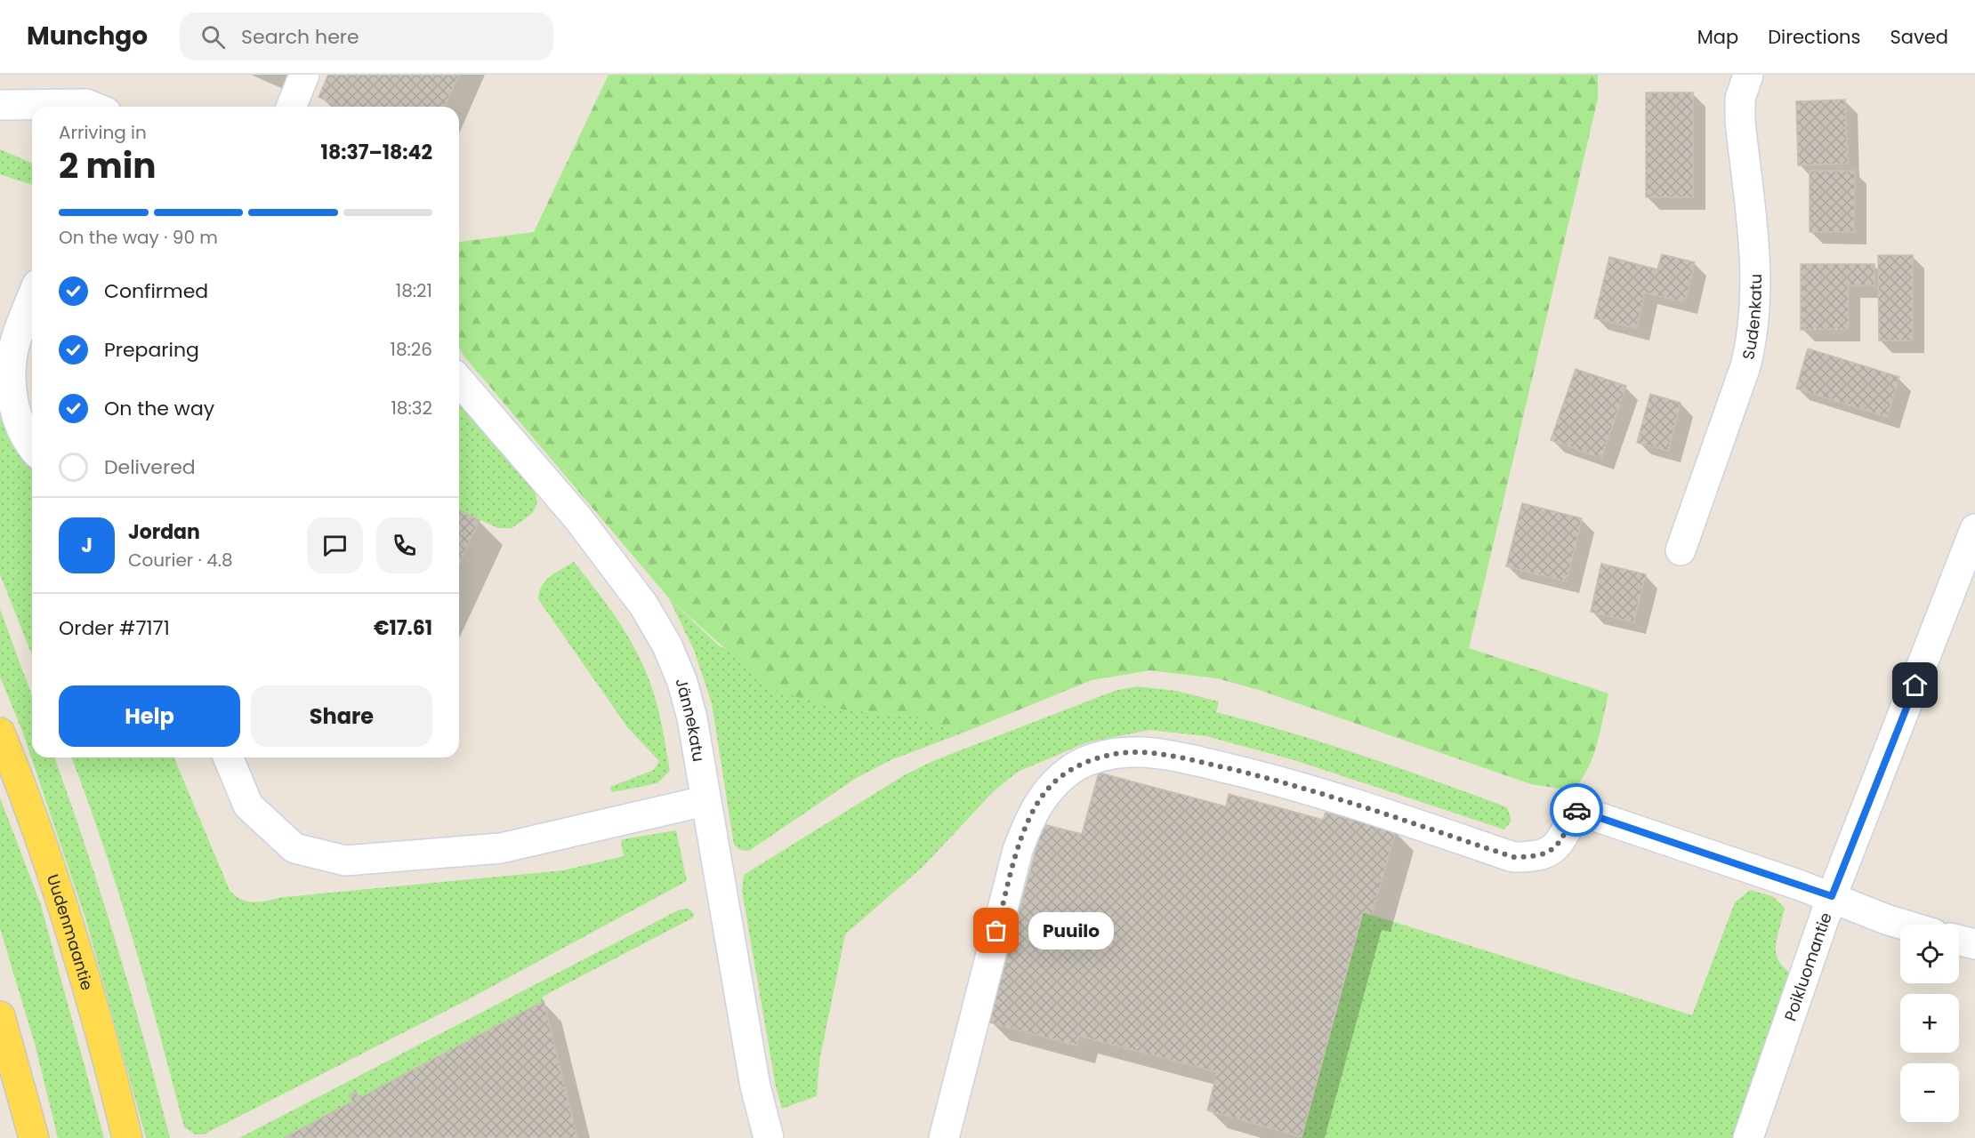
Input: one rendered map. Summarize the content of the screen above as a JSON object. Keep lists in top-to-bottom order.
{
  "streets": {
    "main road": ["Uudenmaantie"],
    "street": ["Sudenkatu", "Jännekatu", "Poikluomantie"]
  },
  "places": ["Puuilo"],
  "page": {
    "header": "Munchgo",
    "search": "Search here",
    "nav": ["Map", "Directions", "Saved"],
    "heading": ["2 min", "Arriving in", "18:37–18:42"],
    "panel": [
      "Jordan",
      "Courier · 4.8",
      "Order #7171",
      "€17.61"
    ],
    "bar": "On the way · 90 m",
    "list": [
      ["Confirmed", "18:21"],
      ["Preparing", "18:26"],
      ["On the way", "18:32"],
      "Delivered"
    ],
    "round": "J",
    "buttons": ["Help", "Share"],
    "bubble": "Puuilo",
    "map_buttons": ["+", "−"]
  }
}
